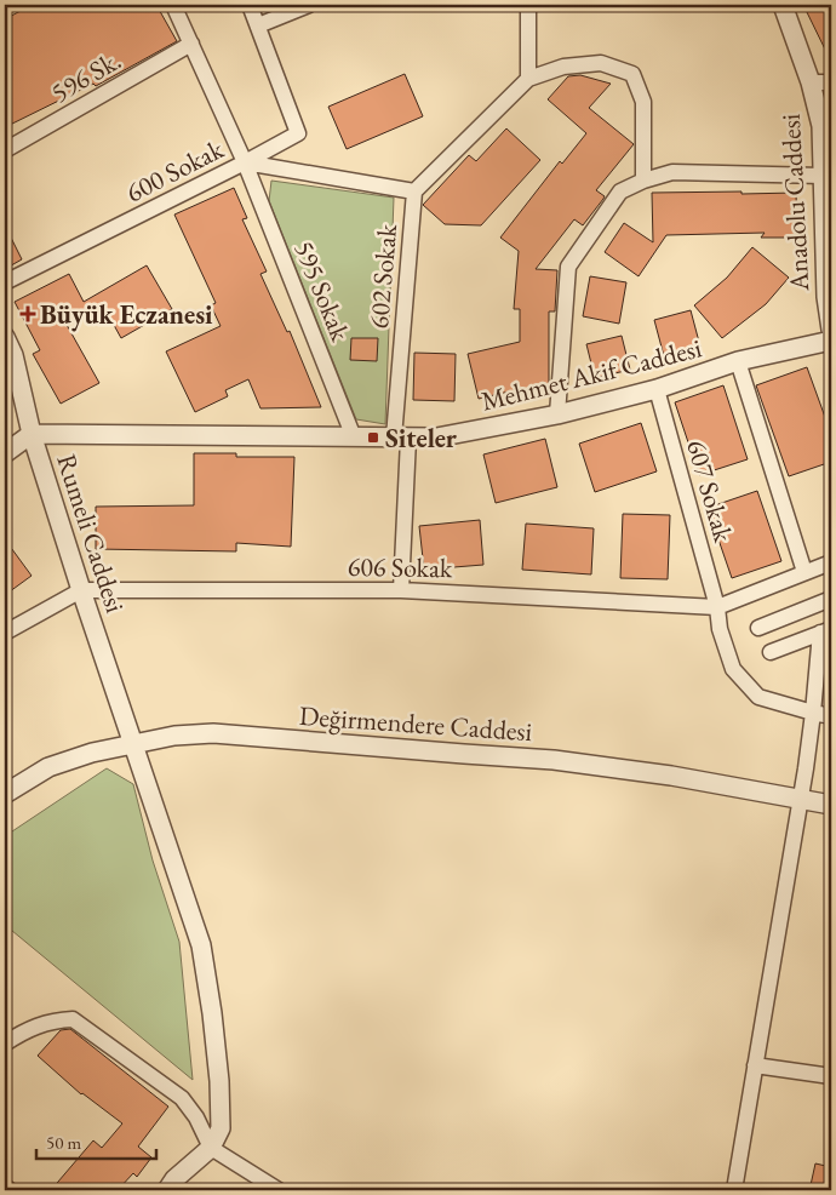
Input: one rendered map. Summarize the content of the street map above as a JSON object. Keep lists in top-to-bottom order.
{
  "streets": {
    "street": [
      "596 Sk.",
      "600 Sokak",
      "Anadolu Caddesi",
      "602 Sokak",
      "595 Sokak",
      "Mehmet Akif Caddesi",
      "607 Sokak",
      "Rumeli Caddesi",
      "606 Sokak",
      "Değirmendere Caddesi"
    ]
  },
  "crossings": [
    ["596 Sk.", "595 Sokak"],
    ["600 Sokak", "602 Sokak"],
    ["600 Sokak", "595 Sokak"],
    ["602 Sokak", "Mehmet Akif Caddesi"],
    ["602 Sokak", "606 Sokak"],
    ["595 Sokak", "Mehmet Akif Caddesi"],
    ["Mehmet Akif Caddesi", "607 Sokak"],
    ["Mehmet Akif Caddesi", "Rumeli Caddesi"],
    ["607 Sokak", "606 Sokak"],
    ["Rumeli Caddesi", "606 Sokak"],
    ["Rumeli Caddesi", "Değirmendere Caddesi"]
  ],
  "places": {
    "health": ["Büyük Eczanesi"],
    "transit": ["Siteler"]
  },
  "scale_bar": "50 m"
}
